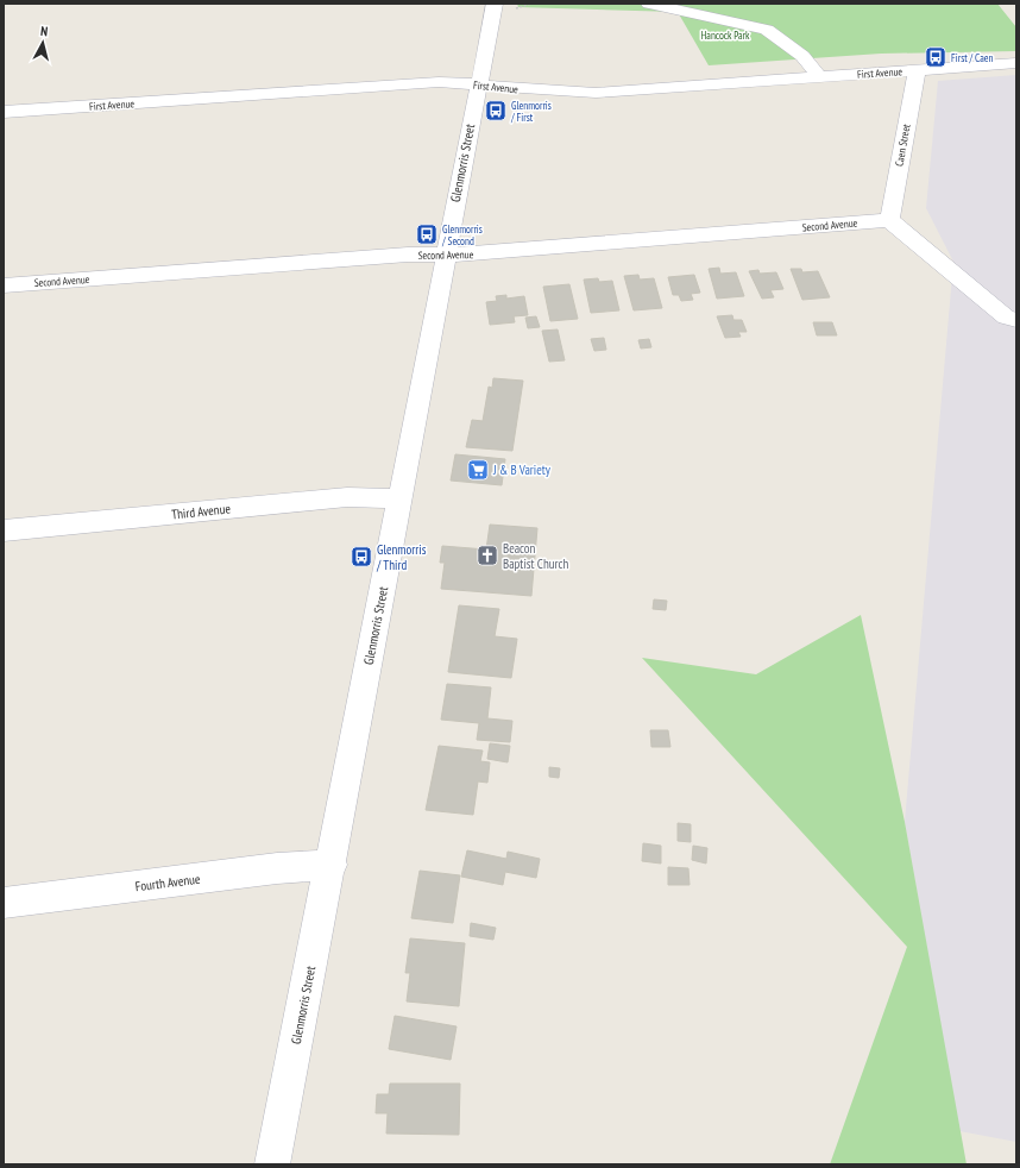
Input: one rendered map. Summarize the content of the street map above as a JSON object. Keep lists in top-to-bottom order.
{
  "streets": {
    "street": [
      "First Avenue",
      "Caen Street",
      "Glenmorris Street",
      "Second Avenue",
      "Third Avenue",
      "Fourth Avenue"
    ]
  },
  "crossings": [
    ["First Avenue", "Caen Street"],
    ["First Avenue", "Glenmorris Street"],
    ["Caen Street", "Second Avenue"],
    ["Glenmorris Street", "Second Avenue"],
    ["Glenmorris Street", "Third Avenue"],
    ["Glenmorris Street", "Fourth Avenue"]
  ],
  "parks": ["Hancock Park"],
  "places": {
    "bus stop": [
      "First / Caen",
      "Glenmorris / First",
      "Glenmorris / Second",
      "Glenmorris / Third"
    ],
    "supermarket": ["J & B Variety"],
    "church": ["Beacon Baptist Church"]
  },
  "north": "top"
}
